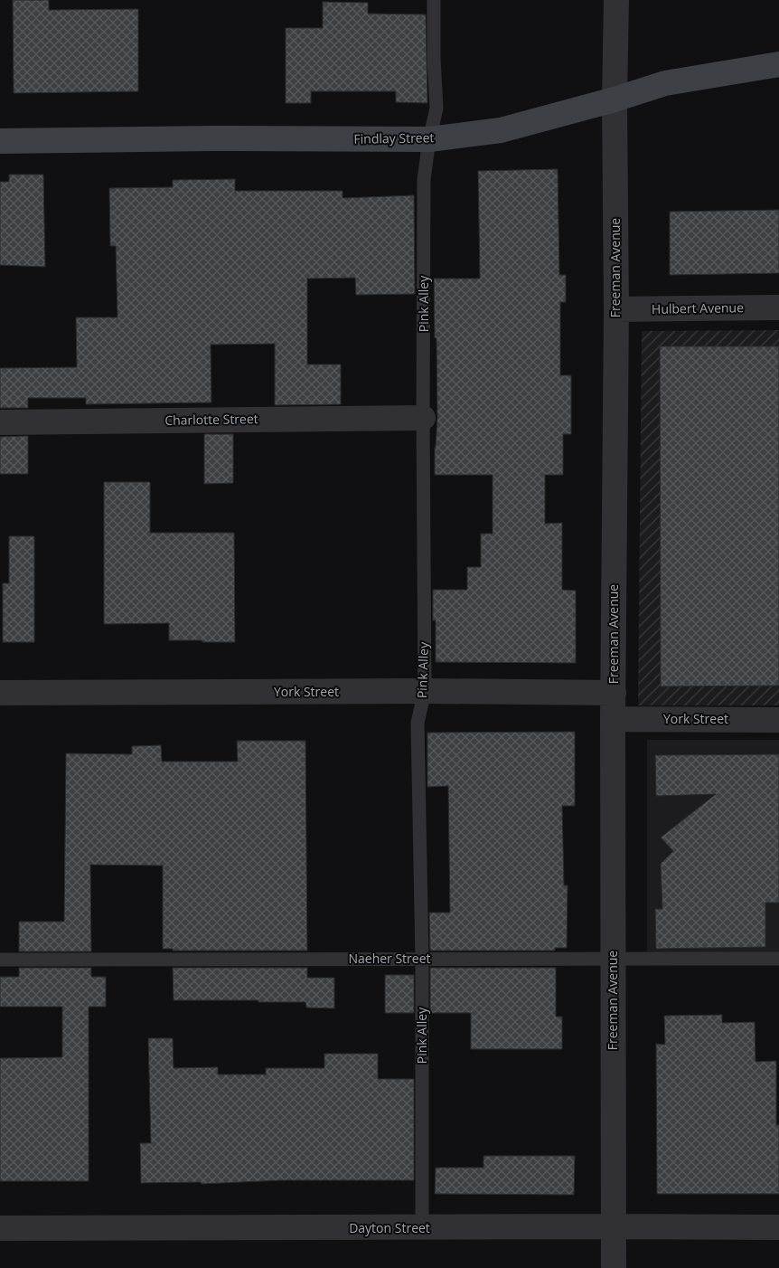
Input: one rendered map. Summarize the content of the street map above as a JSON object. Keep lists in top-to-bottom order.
{
  "streets": {
    "street": [
      "Findlay Street",
      "Freeman Avenue",
      "Hulbert Avenue",
      "Charlotte Street",
      "York Street",
      "Dayton Street"
    ],
    "lane": ["Pink Alley", "Naeher Street"]
  },
  "crossings": [
    ["Findlay Street", "Freeman Avenue"],
    ["Findlay Street", "Pink Alley"],
    ["Freeman Avenue", "Hulbert Avenue"],
    ["Freeman Avenue", "York Street"],
    ["Freeman Avenue", "Naeher Street"],
    ["Freeman Avenue", "Dayton Street"],
    ["Pink Alley", "Charlotte Street"],
    ["Pink Alley", "York Street"],
    ["Pink Alley", "Naeher Street"],
    ["Pink Alley", "Dayton Street"]
  ]
}
